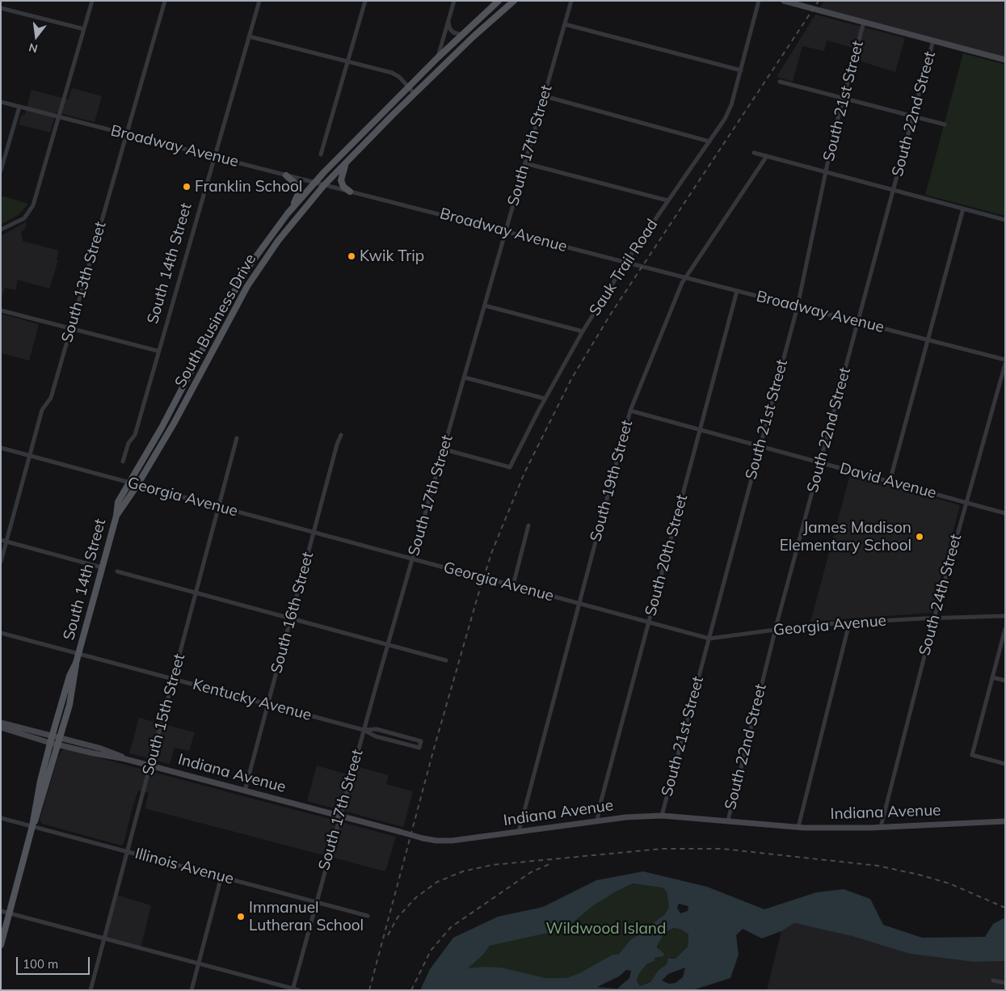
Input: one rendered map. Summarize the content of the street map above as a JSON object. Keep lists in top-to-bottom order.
{
  "streets": {
    "main road": ["South 14th Street", "South Business Drive", "Indiana Avenue"],
    "street": [
      "South 21st Street",
      "South 22nd Street",
      "South 17th Street",
      "Broadway Avenue",
      "Sauk Trail Road",
      "South 13th Street",
      "South 19th Street",
      "David Avenue",
      "Georgia Avenue",
      "South 20th Street",
      "South 24th Street",
      "South 16th Street",
      "Kentucky Avenue",
      "South 15th Street",
      "Illinois Avenue"
    ]
  },
  "crossings": [
    ["South 21st Street", "Broadway Avenue"],
    ["South 21st Street", "David Avenue"],
    ["South 21st Street", "Georgia Avenue"],
    ["South 21st Street", "Indiana Avenue"],
    ["South 22nd Street", "Broadway Avenue"],
    ["South 22nd Street", "David Avenue"],
    ["South 22nd Street", "Georgia Avenue"],
    ["South 22nd Street", "Indiana Avenue"],
    ["South 17th Street", "Broadway Avenue"],
    ["South 17th Street", "Sauk Trail Road"],
    ["South 17th Street", "Georgia Avenue"],
    ["South 17th Street", "Kentucky Avenue"],
    ["South 17th Street", "Indiana Avenue"],
    ["South 17th Street", "Illinois Avenue"],
    ["Broadway Avenue", "South 14th Street"],
    ["Broadway Avenue", "Sauk Trail Road"],
    ["Broadway Avenue", "South 13th Street"],
    ["Broadway Avenue", "South Business Drive"],
    ["Broadway Avenue", "South 19th Street"],
    ["Broadway Avenue", "South 20th Street"],
    ["South 14th Street", "South Business Drive"],
    ["South 14th Street", "Georgia Avenue"],
    ["South 14th Street", "Indiana Avenue"],
    ["South 14th Street", "Illinois Avenue"],
    ["South 13th Street", "Georgia Avenue"],
    ["South Business Drive", "Georgia Avenue"],
    ["South 19th Street", "David Avenue"],
    ["South 19th Street", "Georgia Avenue"],
    ["South 19th Street", "Indiana Avenue"],
    ["David Avenue", "South 20th Street"],
    ["David Avenue", "South 24th Street"],
    ["Georgia Avenue", "South 20th Street"],
    ["Georgia Avenue", "South 24th Street"],
    ["Georgia Avenue", "South 16th Street"],
    ["Georgia Avenue", "South 15th Street"],
    ["South 20th Street", "Indiana Avenue"],
    ["South 24th Street", "Indiana Avenue"],
    ["South 16th Street", "Kentucky Avenue"],
    ["South 16th Street", "Indiana Avenue"],
    ["Kentucky Avenue", "South 15th Street"],
    ["South 15th Street", "Indiana Avenue"],
    ["South 15th Street", "Illinois Avenue"]
  ],
  "parks": ["Wildwood Island"],
  "places": [
    "Franklin School",
    "Kwik Trip",
    "James Madison Elementary School",
    "Immanuel Lutheran School"
  ],
  "scale_bar": "100 m",
  "north": "bottom"
}
